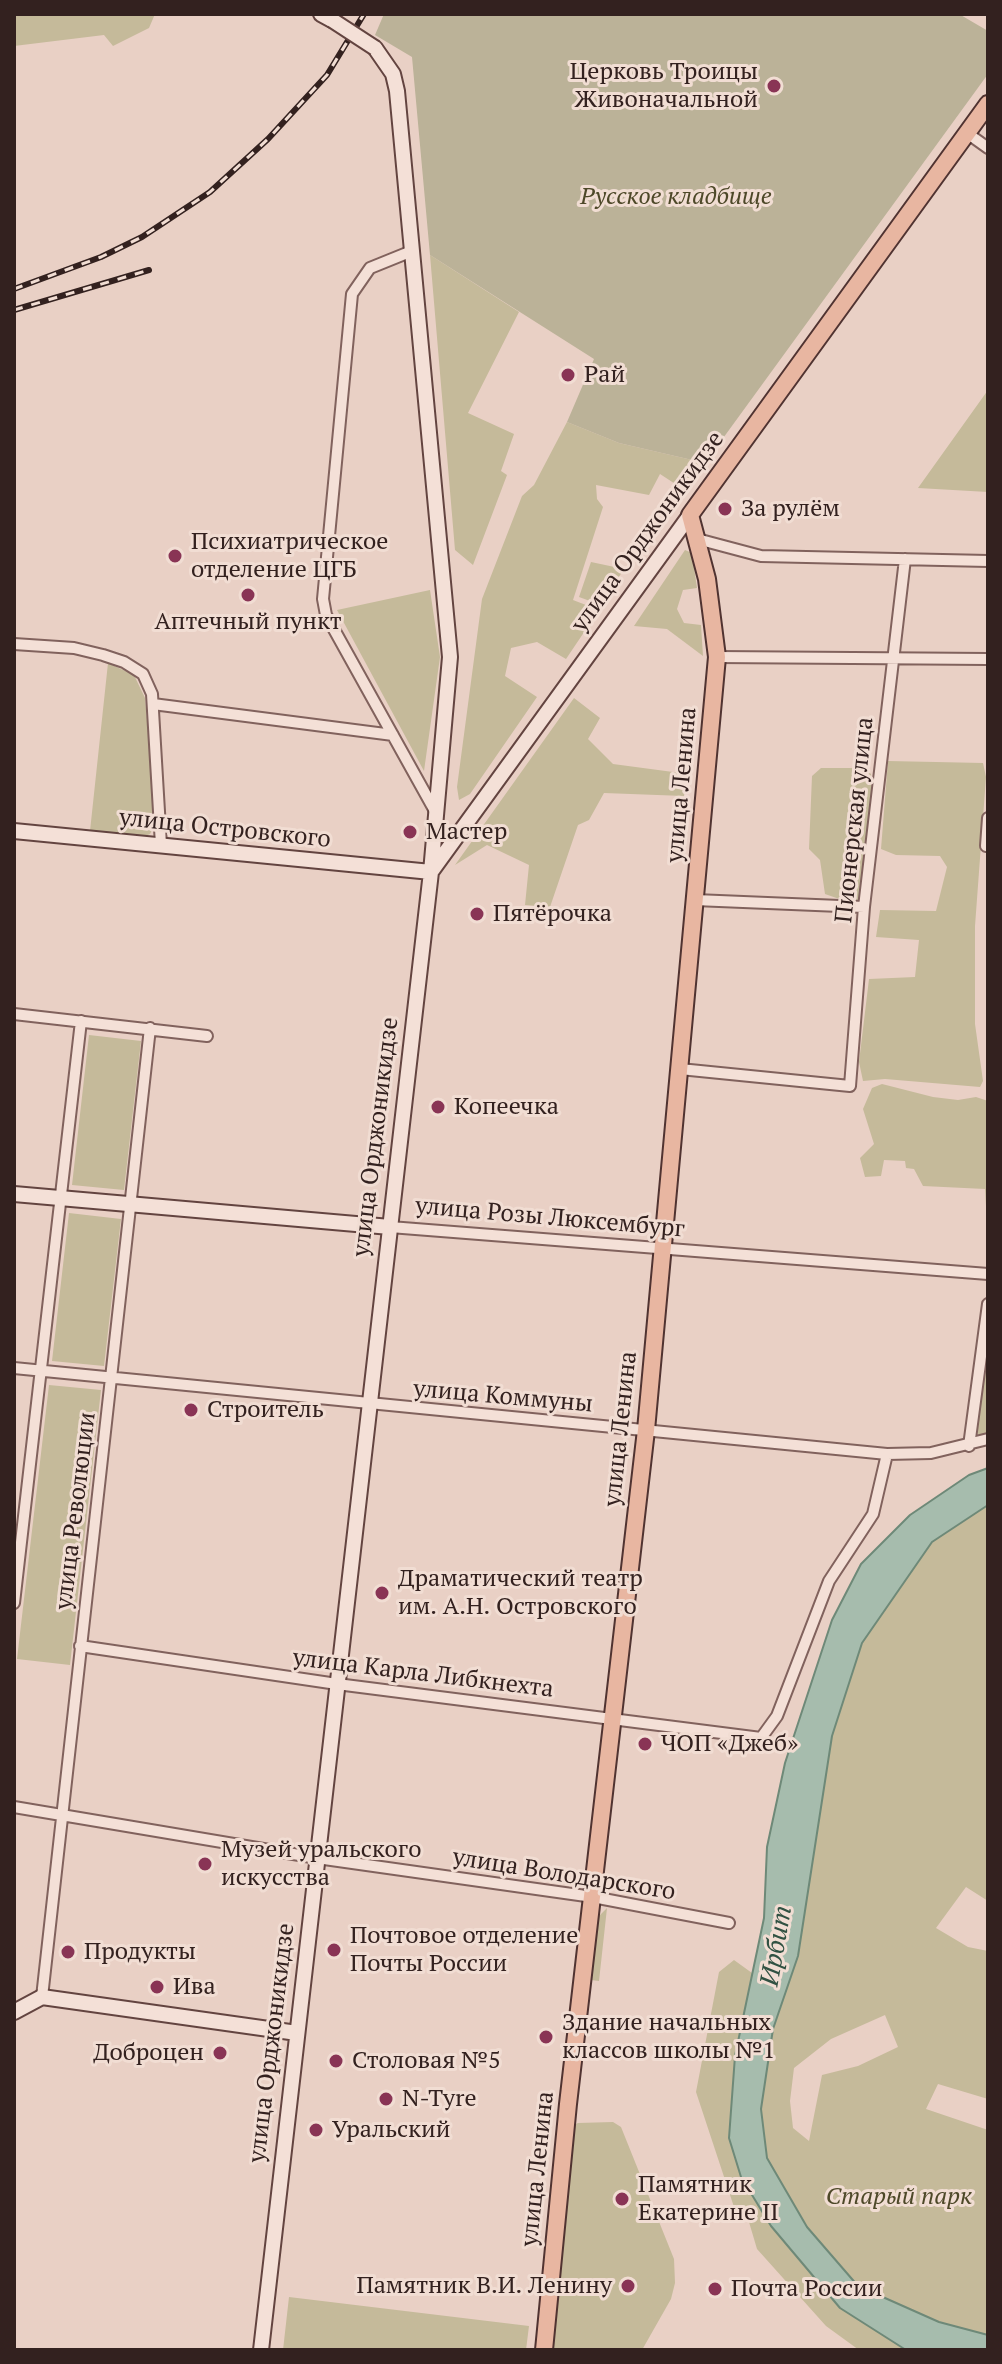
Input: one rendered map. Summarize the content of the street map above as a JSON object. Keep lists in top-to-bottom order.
{
  "streets": {
    "main road": ["улица Орджоникидзе", "улица Ленина"],
    "street": [
      "Пионерская улица",
      "улица Островского",
      "улица Розы Люксембург",
      "улица Коммуны",
      "улица Революции",
      "улица Карла Либкнехта",
      "улица Володарского"
    ]
  },
  "crossings": [
    ["улица Орджоникидзе", "улица Ленина"],
    ["улица Орджоникидзе", "улица Островского"],
    ["улица Орджоникидзе", "улица Розы Люксембург"],
    ["улица Орджоникидзе", "улица Коммуны"],
    ["улица Орджоникидзе", "улица Карла Либкнехта"],
    ["улица Орджоникидзе", "улица Володарского"],
    ["улица Ленина", "Пионерская улица"],
    ["улица Ленина", "улица Розы Люксембург"],
    ["улица Ленина", "улица Коммуны"],
    ["улица Ленина", "улица Карла Либкнехта"],
    ["улица Ленина", "улица Володарского"],
    ["улица Розы Люксембург", "улица Революции"],
    ["улица Коммуны", "улица Революции"],
    ["улица Коммуны", "улица Карла Либкнехта"],
    ["улица Революции", "улица Карла Либкнехта"],
    ["улица Революции", "улица Володарского"]
  ],
  "water": ["Ирбит"],
  "parks": ["Русское кладбище", "Старый парк"],
  "places": [
    "Церковь Троицы Живоначальной",
    "Рай",
    "За рулём",
    "Психиатрическое отделение ЦГБ",
    "Аптечный пункт",
    "Мастер",
    "Пятёрочка",
    "Копеечка",
    "Строитель",
    "Драматический театр им. А.Н. Островского",
    "ЧОП «Джеб»",
    "Музей уральского искусства",
    "Почтовое отделение Почты России",
    "Продукты",
    "Ива",
    "Здание начальных классов школы №1",
    "Доброцен",
    "Столовая №5",
    "N-Tyre",
    "Уральский",
    "Памятник Екатерине II",
    "Памятник В.И. Ленину",
    "Почта России"
  ]
}
